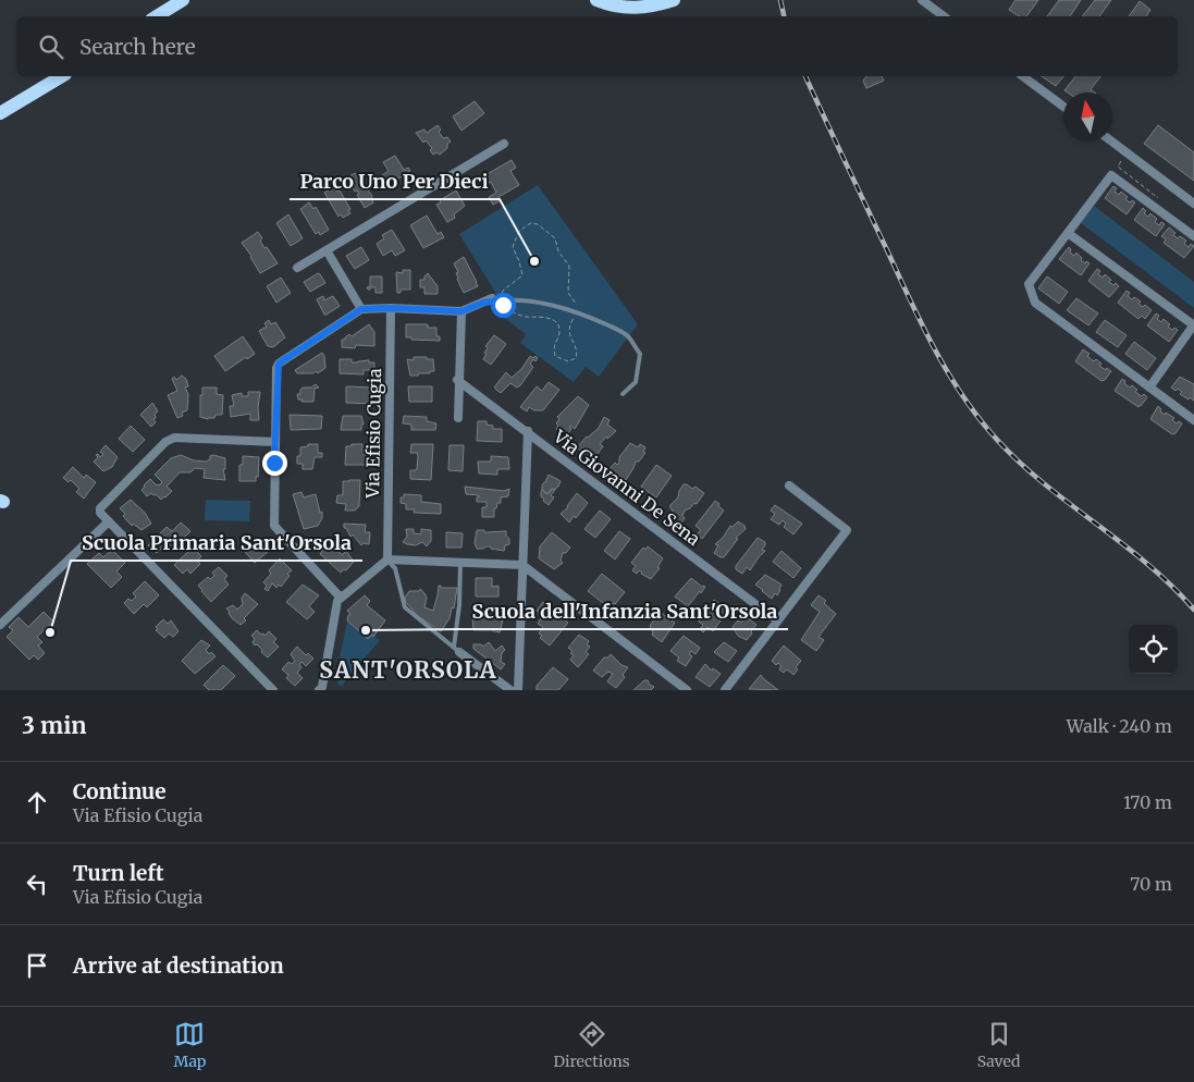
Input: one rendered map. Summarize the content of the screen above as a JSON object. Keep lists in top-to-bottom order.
{
  "streets": {
    "street": ["Via Efisio Cugia", "Via Giovanni De Sena"]
  },
  "districts": ["SANT'ORSOLA"],
  "places": ["Parco Uno Per Dieci", "Scuola dell'Infanzia Sant'Orsola", "Scuola Primaria Sant'Orsola"],
  "north": "top",
  "page": {
    "search": "Search here",
    "heading": ["3 min", "Walk · 240 m"],
    "list": [
      ["Continue", "Via Efisio Cugia", "170 m"],
      ["Turn left", "Via Efisio Cugia", "70 m"],
      "Arrive at destination"
    ],
    "nav": ["Map", "Directions", "Saved"]
  }
}
